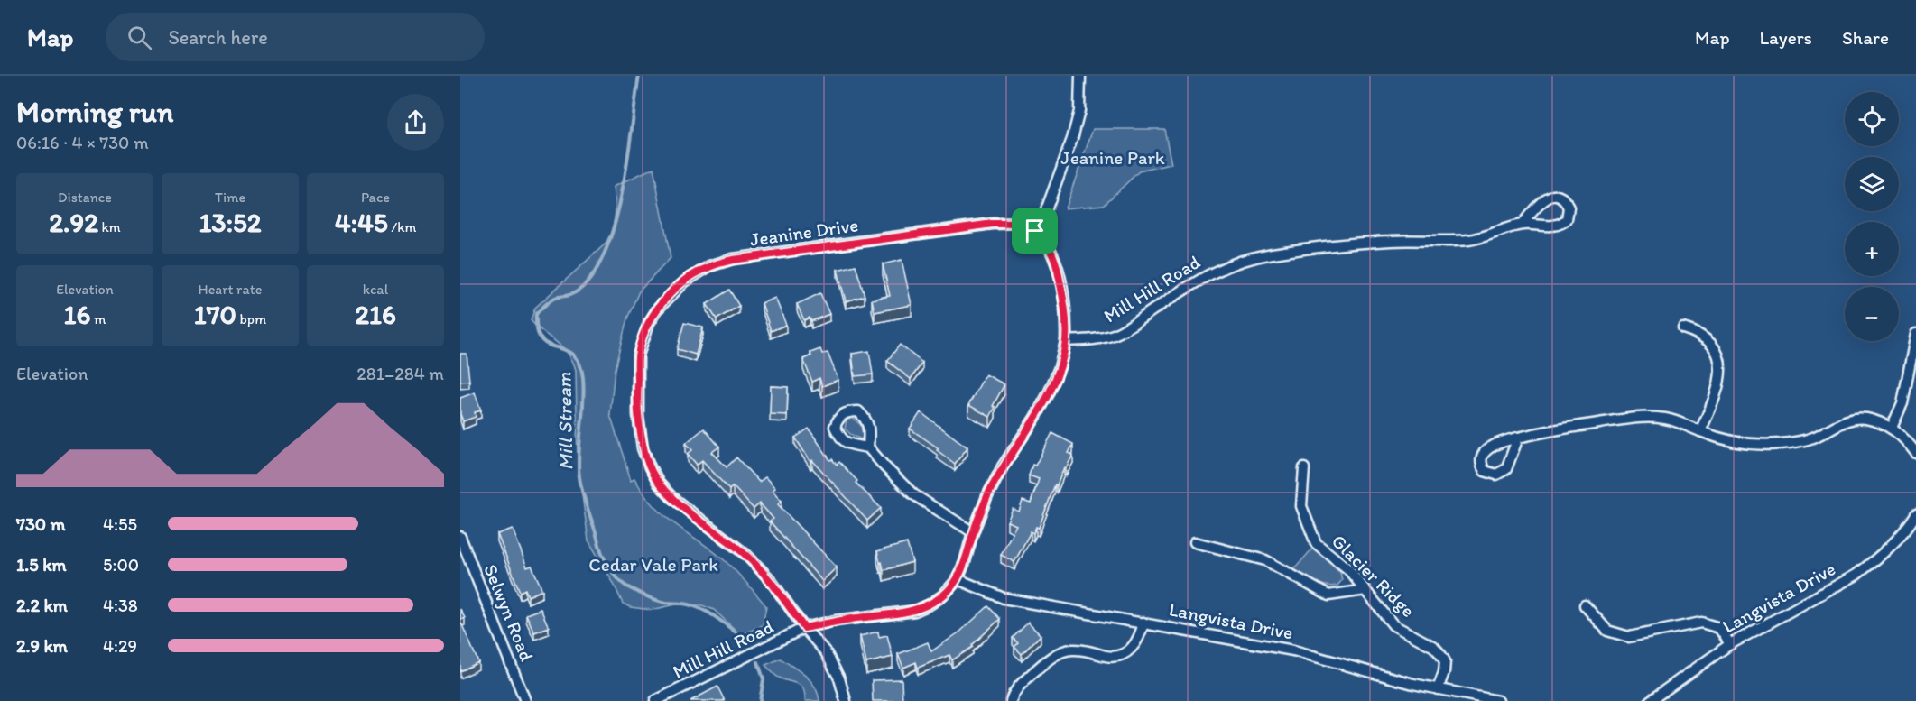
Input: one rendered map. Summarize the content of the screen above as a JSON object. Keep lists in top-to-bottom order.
{
  "streets": {
    "street": [
      "Jeanine Drive",
      "Mill Hill Road",
      "Glacier Ridge",
      "Langvista Drive",
      "Selwyn Road"
    ]
  },
  "crossings": [
    ["Jeanine Drive", "Mill Hill Road"],
    ["Mill Hill Road", "Langvista Drive"],
    ["Glacier Ridge", "Langvista Drive"]
  ],
  "water": ["Mill Stream"],
  "parks": ["Jeanine Park", "Cedar Vale Park"],
  "page": {
    "header": "Map",
    "search": "Search here",
    "nav": ["Map", "Layers", "Share"],
    "heading": ["Morning run", "06:16 · 4 × 730 m"],
    "map_buttons": ["+", "−"],
    "stats": [
      ["Distance", "2.92 km"],
      ["Time", "13:52"],
      ["Pace", "4:45 /km"],
      ["Elevation", "16 m"],
      ["Heart rate", "170 bpm"],
      ["kcal", "216"]
    ],
    "chart": ["Elevation", "281–284 m"],
    "list": [
      {
        "name": "730 m",
        "note": "4:55"
      },
      {
        "name": "1.5 km",
        "note": "5:00"
      },
      {
        "name": "2.2 km",
        "note": "4:38"
      },
      {
        "name": "2.9 km",
        "note": "4:29"
      }
    ]
  }
}
